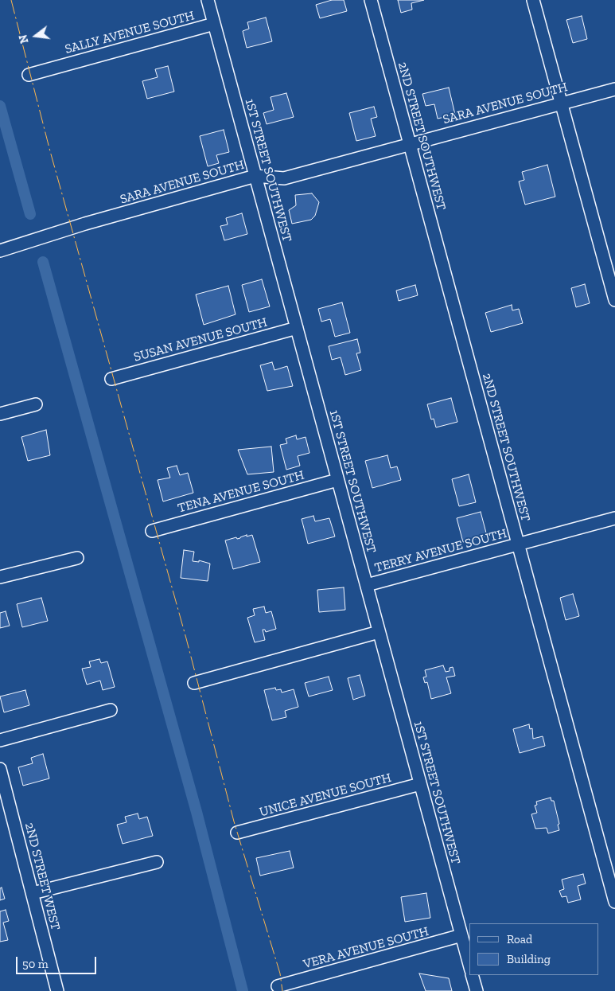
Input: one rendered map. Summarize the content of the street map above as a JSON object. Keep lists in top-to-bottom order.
{
  "streets": {
    "street": [
      "SALLY AVENUE SOUTH",
      "SARA AVENUE SOUTH",
      "2ND STREET SOUTHWEST",
      "1ST STREET SOUTHWEST",
      "SUSAN AVENUE SOUTH",
      "TENA AVENUE SOUTH",
      "TERRY AVENUE SOUTH",
      "UNICE AVENUE SOUTH",
      "2ND STREET WEST",
      "VERA AVENUE SOUTH"
    ]
  },
  "crossings": [
    ["SALLY AVENUE SOUTH", "1ST STREET SOUTHWEST"],
    ["SARA AVENUE SOUTH", "2ND STREET SOUTHWEST"],
    ["SARA AVENUE SOUTH", "1ST STREET SOUTHWEST"],
    ["2ND STREET SOUTHWEST", "TERRY AVENUE SOUTH"],
    ["1ST STREET SOUTHWEST", "SUSAN AVENUE SOUTH"],
    ["1ST STREET SOUTHWEST", "TENA AVENUE SOUTH"],
    ["1ST STREET SOUTHWEST", "TERRY AVENUE SOUTH"],
    ["1ST STREET SOUTHWEST", "UNICE AVENUE SOUTH"],
    ["1ST STREET SOUTHWEST", "VERA AVENUE SOUTH"]
  ],
  "legend": ["Road", "Building"],
  "scale_bar": "50 m",
  "north": "left"
}
